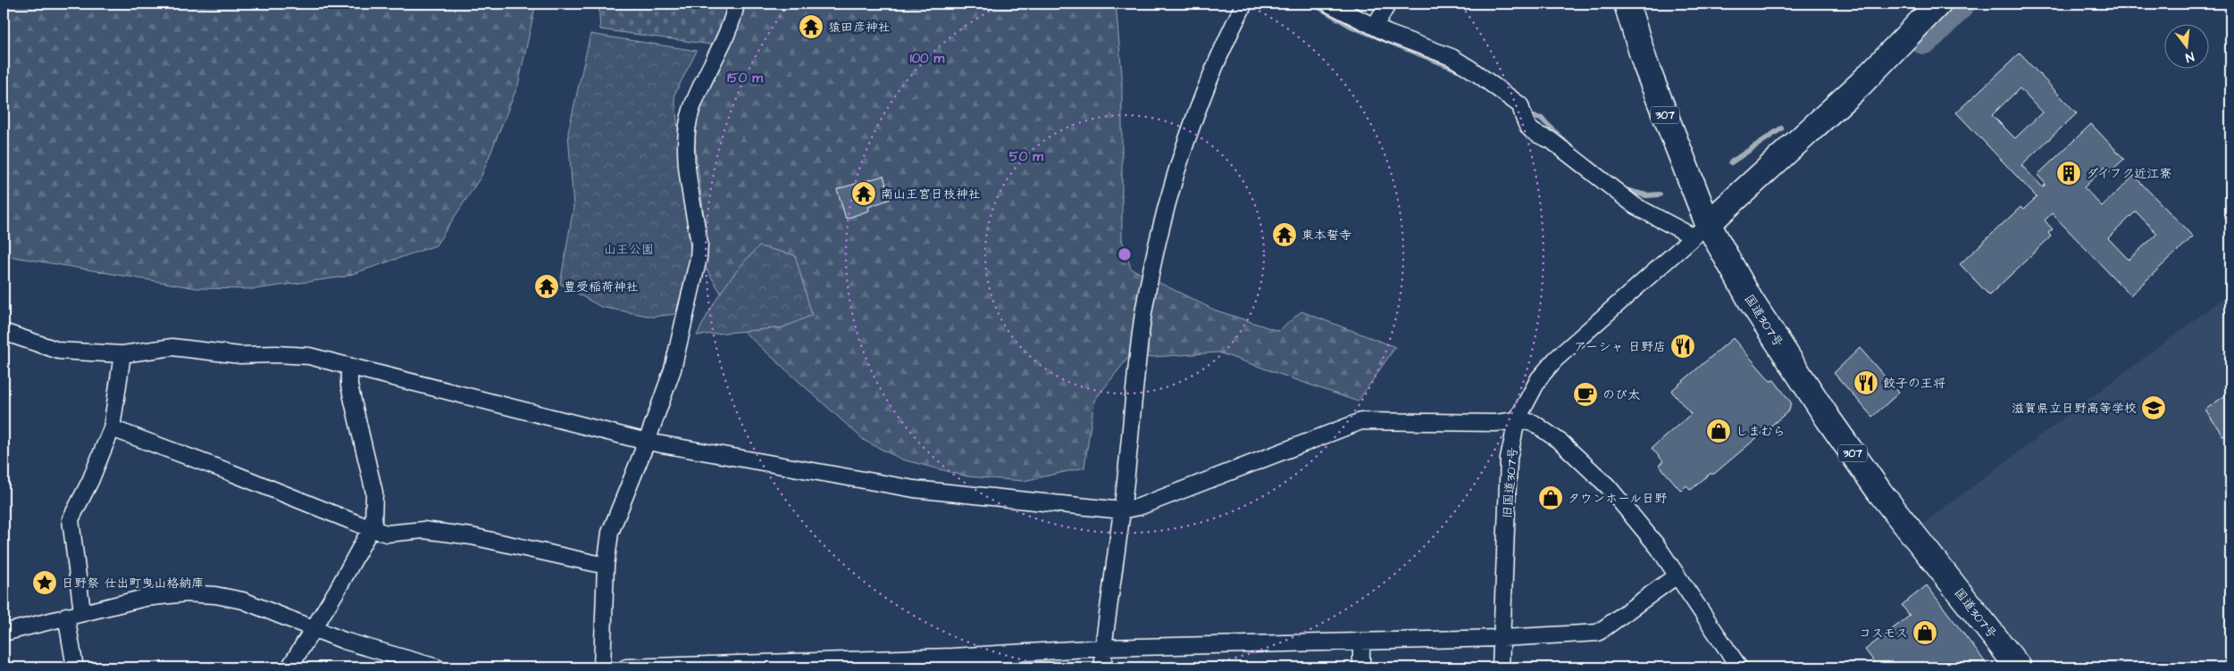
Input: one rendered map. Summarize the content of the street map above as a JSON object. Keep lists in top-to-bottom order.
{
  "streets": {
    "highway": ["307", "国道307号"],
    "street": ["旧国道307号"]
  },
  "crossings": [
    ["307", "国道307号"],
    ["307", "旧国道307号"],
    ["国道307号", "旧国道307号"]
  ],
  "parks": ["山王公園"],
  "places": {
    "temple": [
      "猿田彦神社",
      "南山王宮日枝神社",
      "東本誓寺",
      "豊受稲荷神社"
    ],
    "building": ["ダイフク近江寮"],
    "restaurant": ["アーシャ 日野店", "餃子の王将"],
    "cafe": ["のび太"],
    "school or university": ["滋賀県立日野高等学校"],
    "shop": ["しまむら", "タウンホール日野", "コスモス"],
    "place": ["日野祭 仕出町曳山格納庫"]
  },
  "north": "bottom",
  "rings": ["100 m", "150 m", "50 m"]
}
